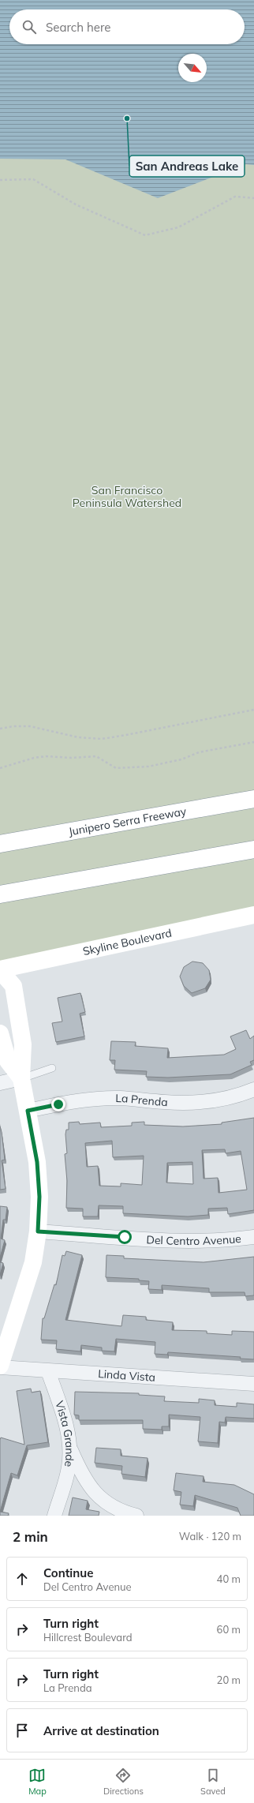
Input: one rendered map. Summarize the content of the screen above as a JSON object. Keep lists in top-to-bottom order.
{
  "streets": {
    "main road": ["Junipero Serra Freeway", "Skyline Boulevard"],
    "street": [
      "La Prenda",
      "Del Centro Avenue",
      "Linda Vista",
      "Vista Grande"
    ]
  },
  "crossings": [
    ["Linda Vista", "Vista Grande"]
  ],
  "parks": ["San Francisco Peninsula Watershed"],
  "places": ["San Andreas Lake"],
  "north": "bottom right",
  "page": {
    "search": "Search here",
    "heading": ["2 min", "Walk · 120 m"],
    "list": [
      ["Continue", "Del Centro Avenue", "40 m"],
      ["Turn right", "Hillcrest Boulevard", "60 m"],
      ["Turn right", "La Prenda", "20 m"],
      "Arrive at destination"
    ],
    "nav": ["Map", "Directions", "Saved"]
  }
}
